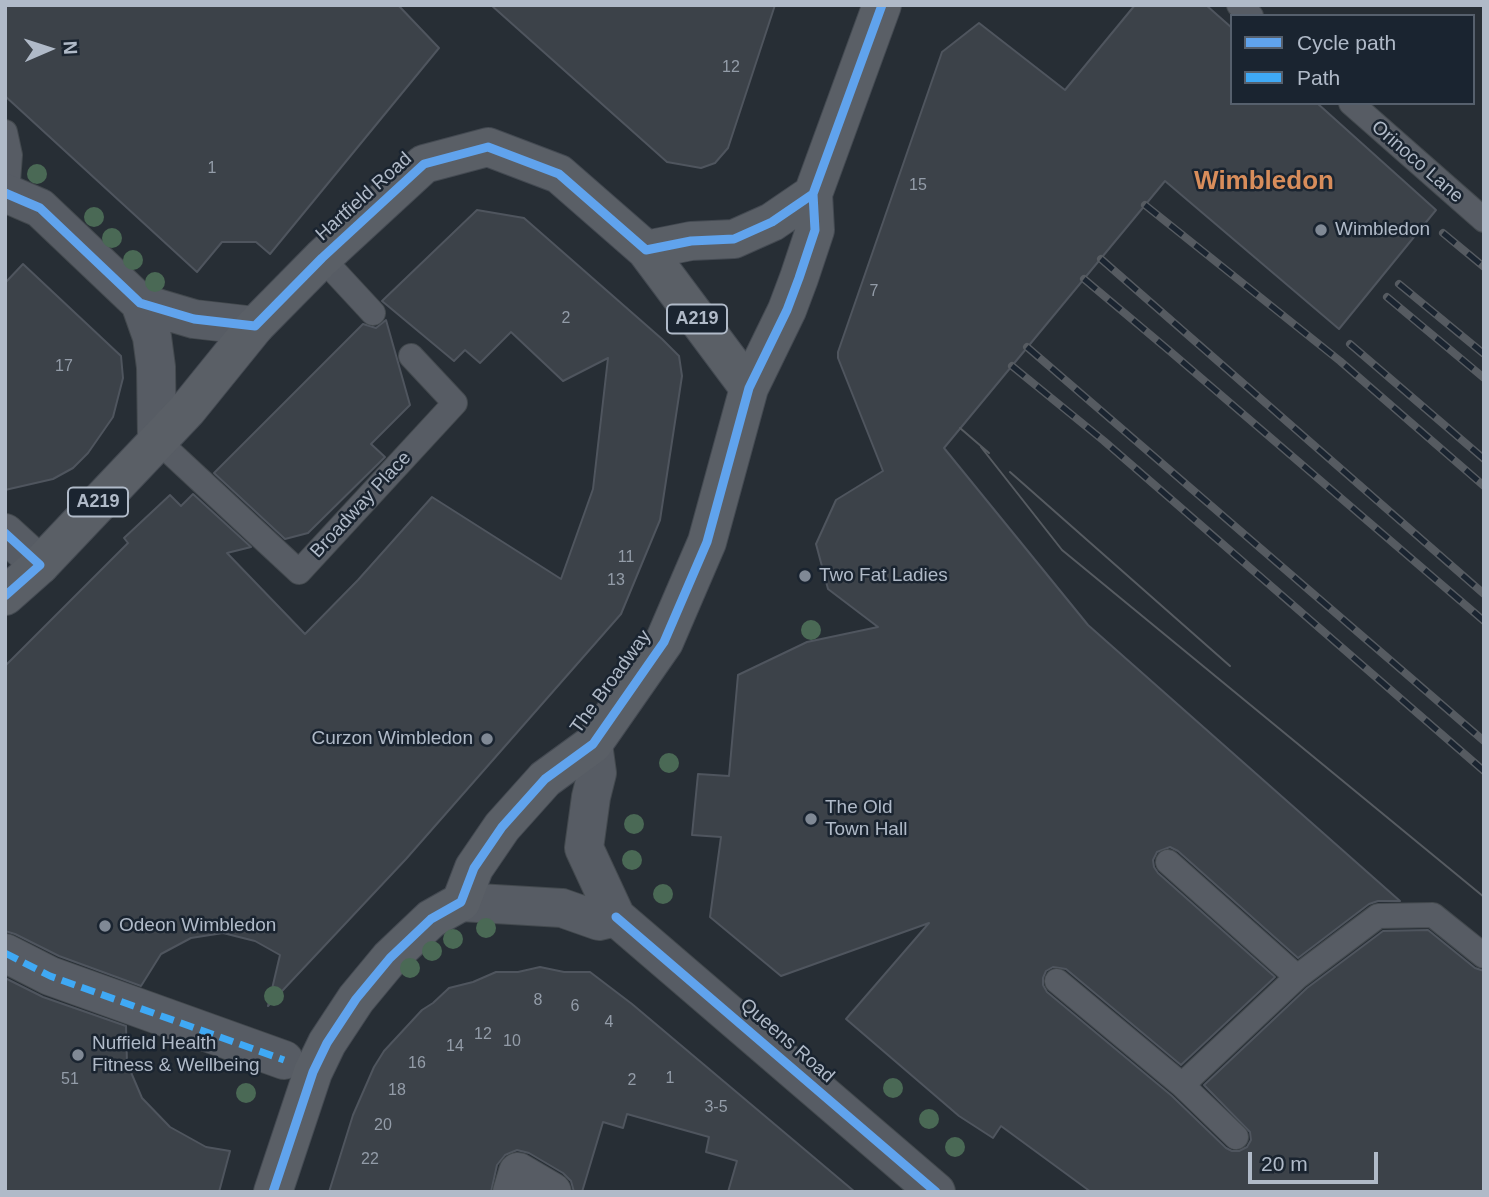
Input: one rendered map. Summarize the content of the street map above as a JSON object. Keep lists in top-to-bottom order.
{
  "streets": {
    "main road": ["Hartfield Road", "A219", "The Broadway"],
    "street": ["Queens Road"],
    "lane": ["Orinoco Lane", "Broadway Place"]
  },
  "crossings": [
    ["Hartfield Road", "Broadway Place"],
    ["Hartfield Road", "The Broadway"],
    ["The Broadway", "Queens Road"]
  ],
  "districts": ["Wimbledon"],
  "places": [
    "Wimbledon",
    "Two Fat Ladies",
    "Curzon Wimbledon",
    "The Old Town Hall",
    "Odeon Wimbledon",
    "Nuffield Health Fitness & Wellbeing"
  ],
  "house_numbers": [
    "12",
    "1",
    "15",
    "7",
    "2",
    "17",
    "11",
    "13",
    "8",
    "6",
    "4",
    "12",
    "10",
    "14",
    "16",
    "1",
    "51",
    "2",
    "18",
    "3-5",
    "20",
    "22"
  ],
  "legend": ["Cycle path", "Path"],
  "scale_bar": "20 m",
  "north": "right"
}
